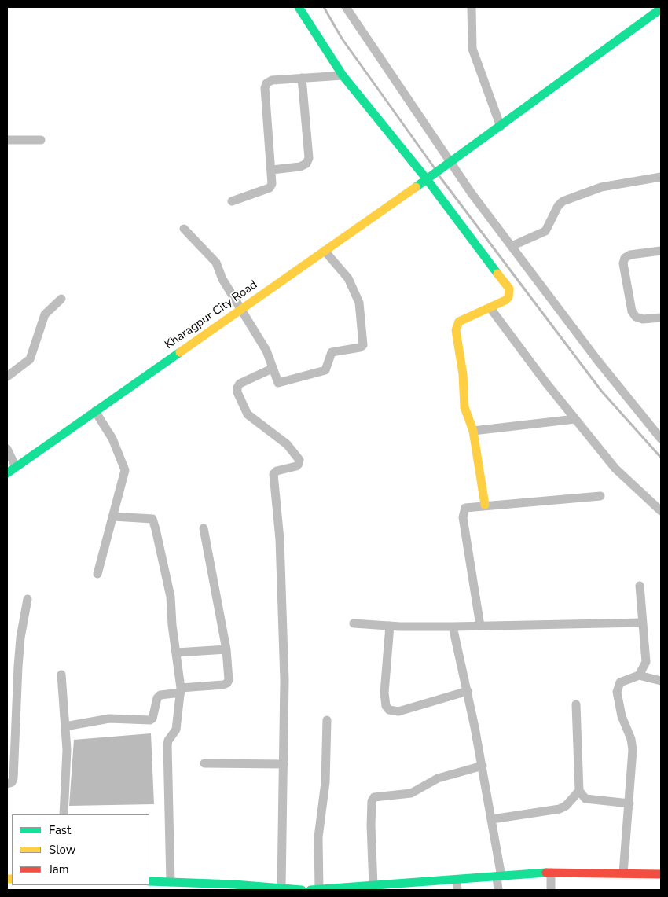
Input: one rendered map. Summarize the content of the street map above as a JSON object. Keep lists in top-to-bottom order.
{
  "streets": {
    "street": ["Kharagpur City Road"]
  },
  "legend": ["Fast", "Slow", "Jam"]
}
